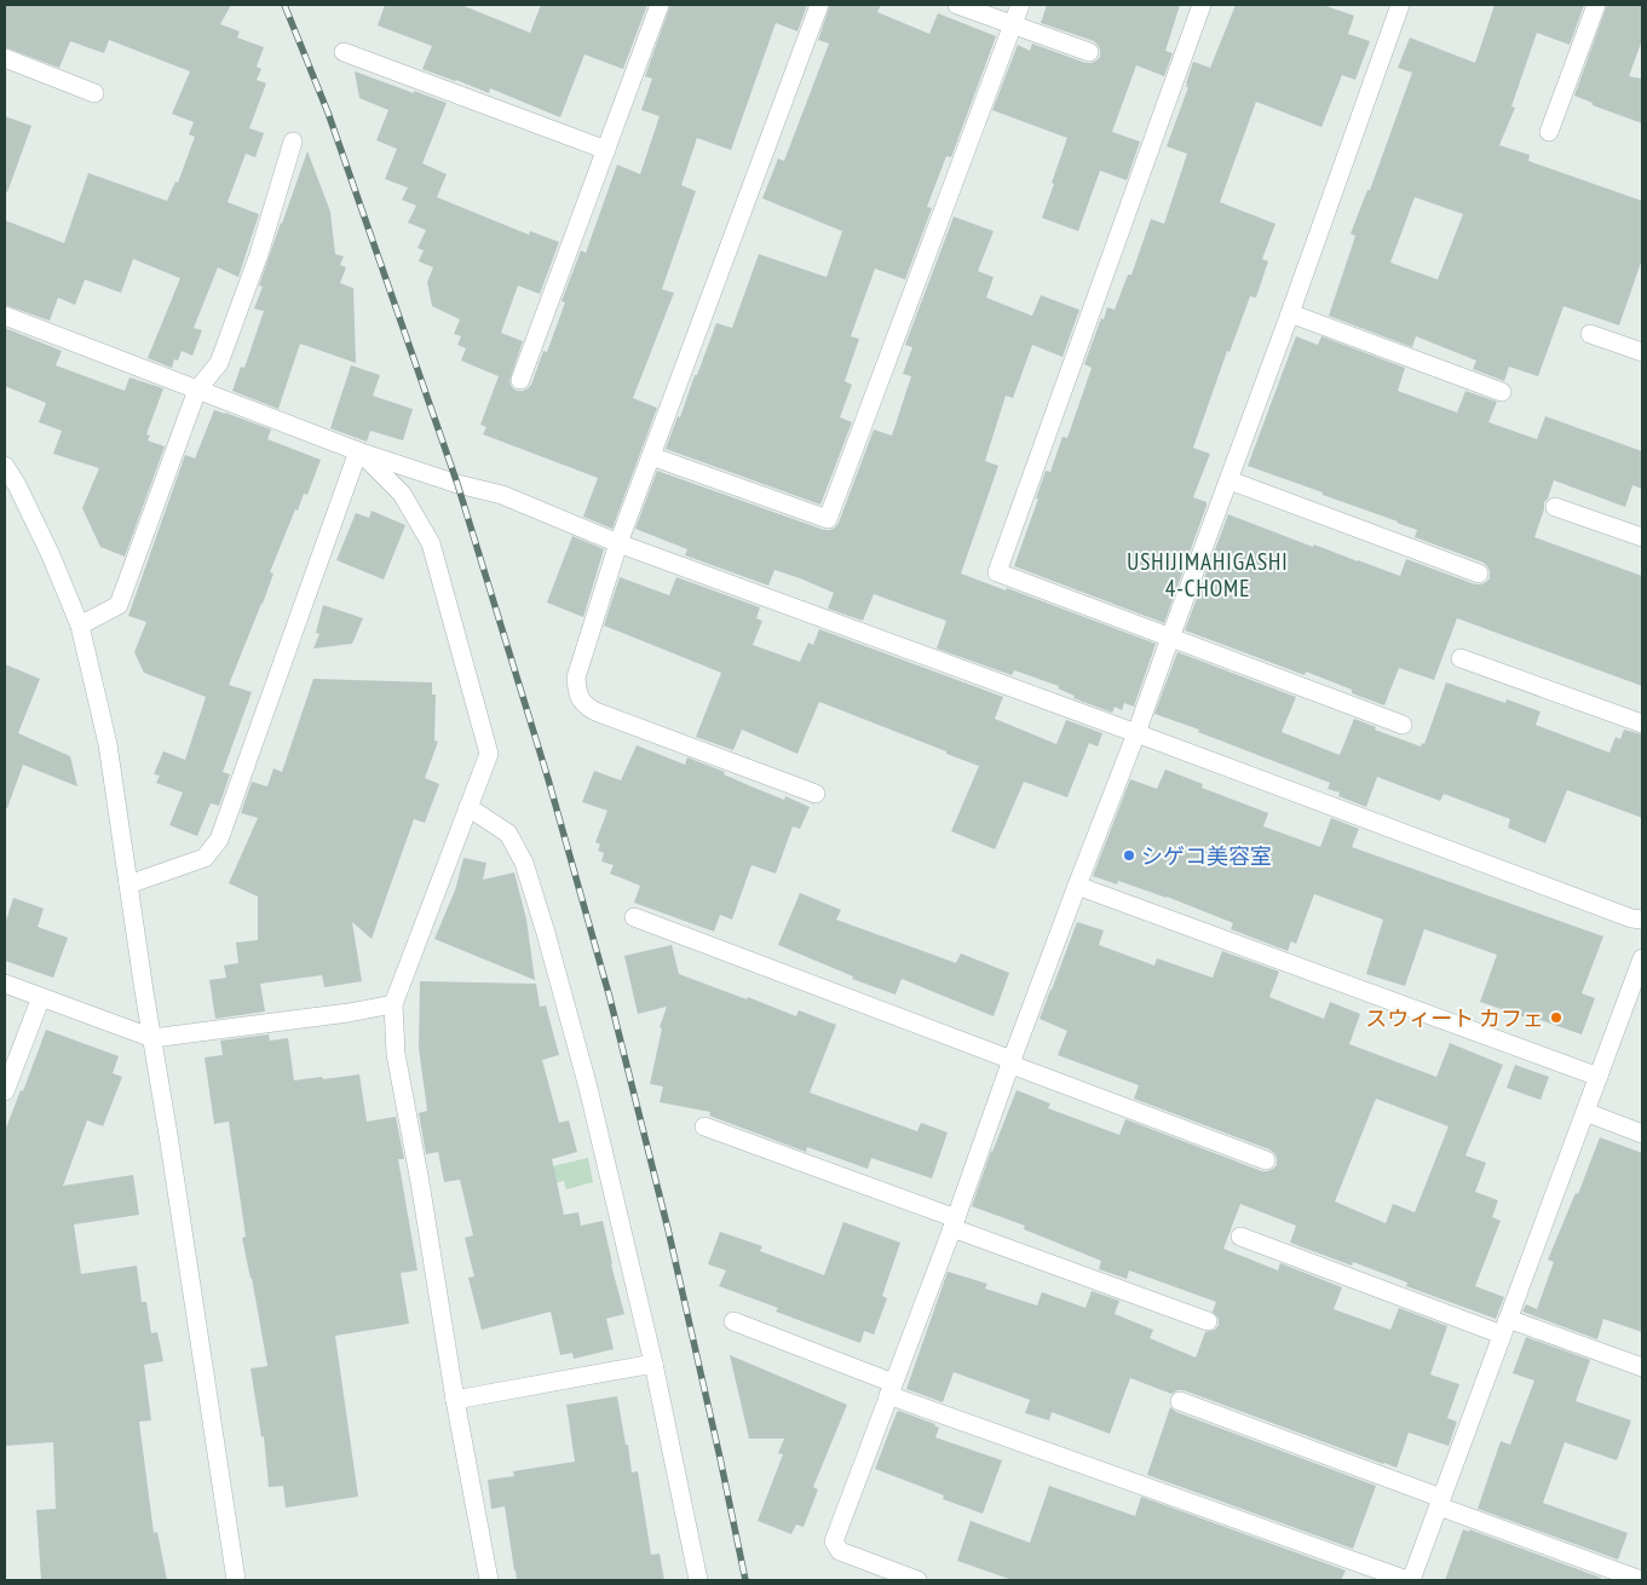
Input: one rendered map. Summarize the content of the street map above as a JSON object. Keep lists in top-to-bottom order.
{
  "districts": ["USHIJIMAHIGASHI 4-CHOME"],
  "places": ["シゲコ美容室", "スウィート カフェ"]
}
